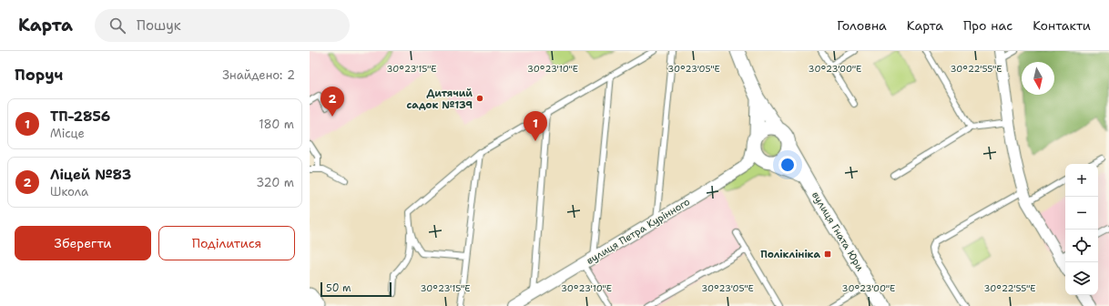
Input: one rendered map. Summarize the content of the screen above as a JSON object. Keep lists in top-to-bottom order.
{
  "streets": {
    "street": ["вулиця Петра Курінного", "вулиця Гната Юри"]
  },
  "crossings": [
    ["вулиця Петра Курінного", "вулиця Гната Юри"]
  ],
  "places": {
    "other": ["Дитячий садок №139"],
    "transit": ["Поліклініка"]
  },
  "scale_bar": "50 m",
  "north": "bottom",
  "page": {
    "header": "Карта",
    "search": "Пошук",
    "nav": [
      "Головна",
      "Карта",
      "Про нас",
      "Контакти"
    ],
    "heading": ["Поруч", "Знайдено: 2"],
    "pins": ["2", "1"],
    "list": [
      {
        "mark": "1",
        "name": "ТП-2856",
        "note": "Місце",
        "value": "180 m"
      },
      {
        "mark": "2",
        "name": "Ліцей №83",
        "note": "Школа",
        "value": "320 m"
      }
    ],
    "map_buttons": ["+", "−"],
    "buttons": ["Зберегти", "Поділитися"],
    "scale": "50 m"
  },
  "coordinates": [
    "30°23'15\"E",
    "30°23'10\"E",
    "30°23'05\"E",
    "30°23'00\"E",
    "30°22'55\"E"
  ]
}
